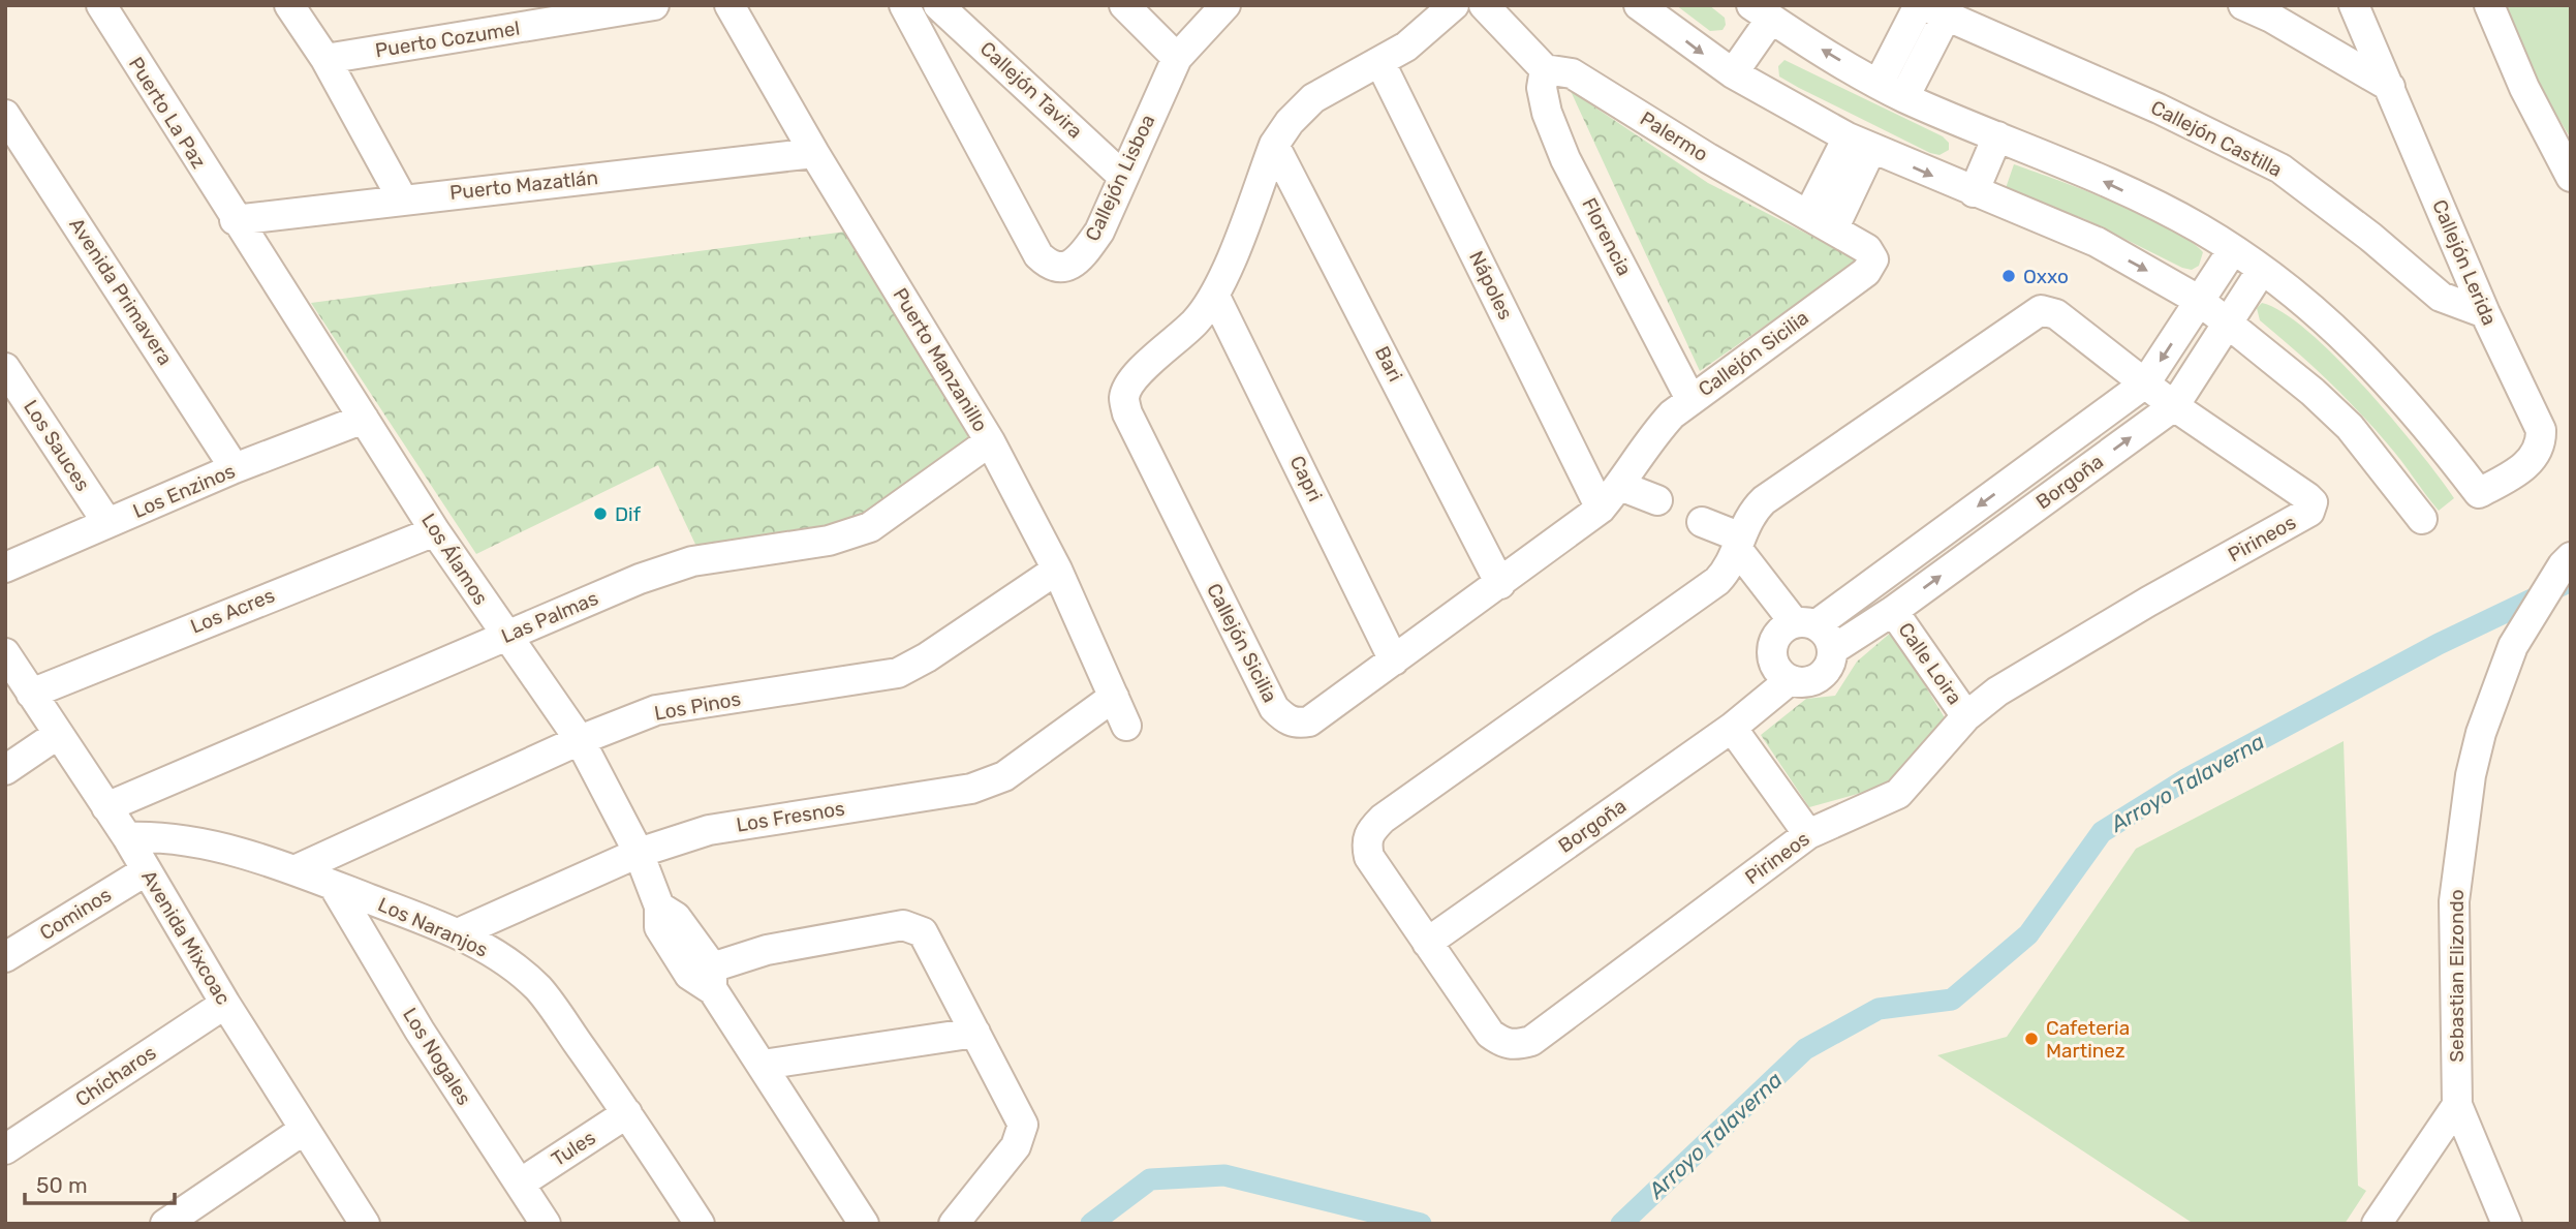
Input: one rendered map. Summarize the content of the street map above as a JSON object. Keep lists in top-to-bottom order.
{
  "streets": {
    "street": [
      "Puerto Cozumel",
      "Callejón Tavira",
      "Puerto La Paz",
      "Palermo",
      "Callejón Castilla",
      "Callejón Lisboa",
      "Puerto Mazatlán",
      "Florencia",
      "Callejón Lerida",
      "Nápoles",
      "Avenida Primavera",
      "Callejón Sicilia",
      "Puerto Manzanillo",
      "Bari",
      "Los Sauces",
      "Capri",
      "Borgoña",
      "Los Enzinos",
      "Pirineos",
      "Los Álamos",
      "Los Acres",
      "Las Palmas",
      "Calle Loira",
      "Los Pinos",
      "Los Fresnos",
      "Cominos",
      "Los Naranjos",
      "Avenida Mixcoac",
      "Sebastian Elizondo",
      "Los Nogales",
      "Chícharos",
      "Tules"
    ]
  },
  "crossings": [
    ["Callejón Tavira", "Callejón Lisboa"],
    ["Puerto La Paz", "Puerto Mazatlán"],
    ["Puerto La Paz", "Los Álamos"],
    ["Palermo", "Florencia"],
    ["Palermo", "Callejón Sicilia"],
    ["Callejón Castilla", "Callejón Lerida"],
    ["Puerto Mazatlán", "Puerto Manzanillo"],
    ["Puerto Mazatlán", "Los Álamos"],
    ["Florencia", "Callejón Sicilia"],
    ["Callejón Lerida", "Borgoña"],
    ["Nápoles", "Callejón Sicilia"],
    ["Avenida Primavera", "Los Enzinos"],
    ["Callejón Sicilia", "Bari"],
    ["Callejón Sicilia", "Capri"],
    ["Puerto Manzanillo", "Las Palmas"],
    ["Puerto Manzanillo", "Los Pinos"],
    ["Puerto Manzanillo", "Los Fresnos"],
    ["Los Sauces", "Los Enzinos"],
    ["Borgoña", "Pirineos"],
    ["Borgoña", "Calle Loira"],
    ["Los Enzinos", "Los Álamos"],
    ["Pirineos", "Calle Loira"],
    ["Los Álamos", "Los Acres"],
    ["Los Álamos", "Las Palmas"],
    ["Los Álamos", "Los Pinos"],
    ["Los Álamos", "Los Fresnos"],
    ["Los Acres", "Avenida Mixcoac"],
    ["Las Palmas", "Avenida Mixcoac"],
    ["Los Pinos", "Los Naranjos"],
    ["Los Fresnos", "Los Naranjos"],
    ["Cominos", "Avenida Mixcoac"],
    ["Los Naranjos", "Avenida Mixcoac"],
    ["Los Naranjos", "Los Nogales"],
    ["Los Naranjos", "Tules"],
    ["Avenida Mixcoac", "Chícharos"],
    ["Los Nogales", "Tules"]
  ],
  "water": ["Arroyo Talaverna"],
  "places": ["Oxxo", "Dif", "Cafeteria Martinez"],
  "scale_bar": "50 m"
}
